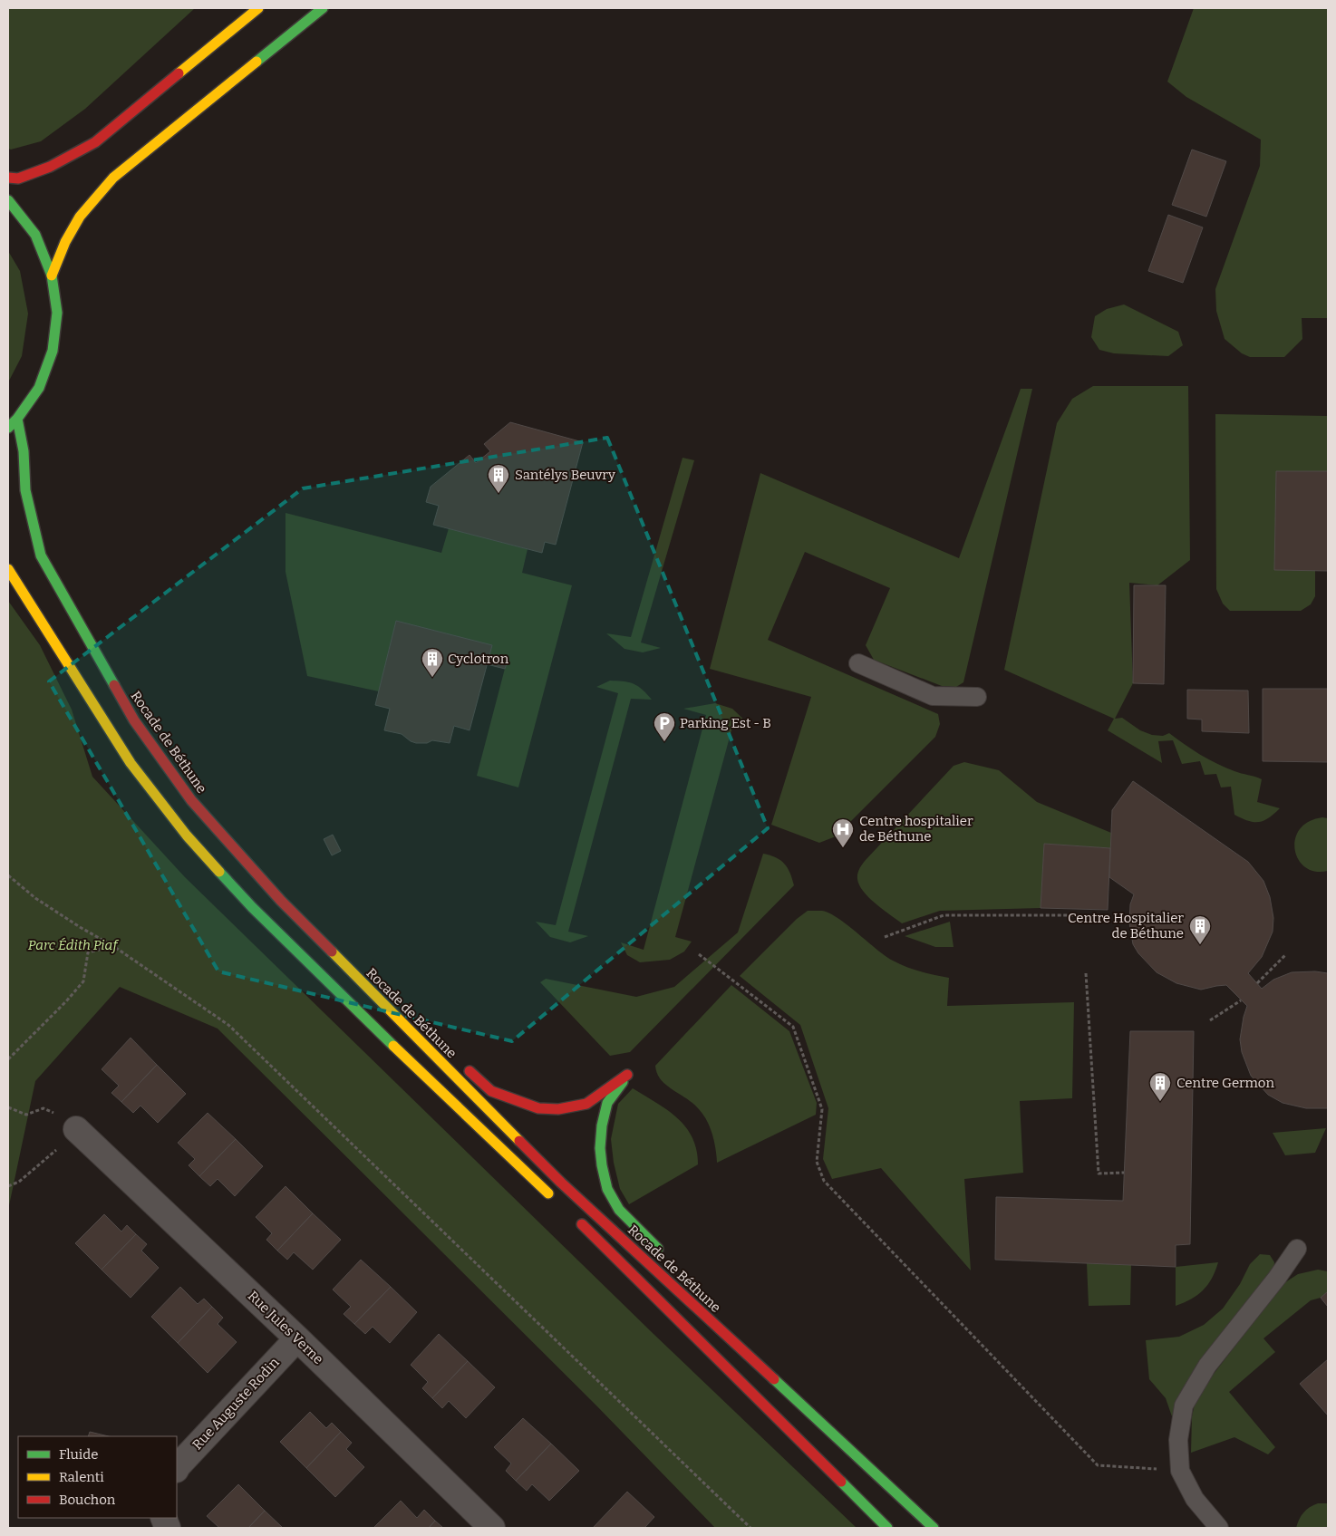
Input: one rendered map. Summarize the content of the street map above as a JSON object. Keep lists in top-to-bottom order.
{
  "streets": {
    "main road": ["Rocade de Béthune"],
    "street": ["Rue Jules Verne", "Rue Auguste Rodin"]
  },
  "crossings": [
    ["Rue Jules Verne", "Rue Auguste Rodin"]
  ],
  "parks": ["Parc Édith Piaf"],
  "places": {
    "building": [
      "Santélys Beuvry",
      "Cyclotron",
      "Centre Hospitalier de Béthune",
      "Centre Germon"
    ],
    "parking": ["Parking Est - B"],
    "hospital": ["Centre hospitalier de Béthune"]
  },
  "legend": ["Fluide", "Ralenti", "Bouchon"]
}
